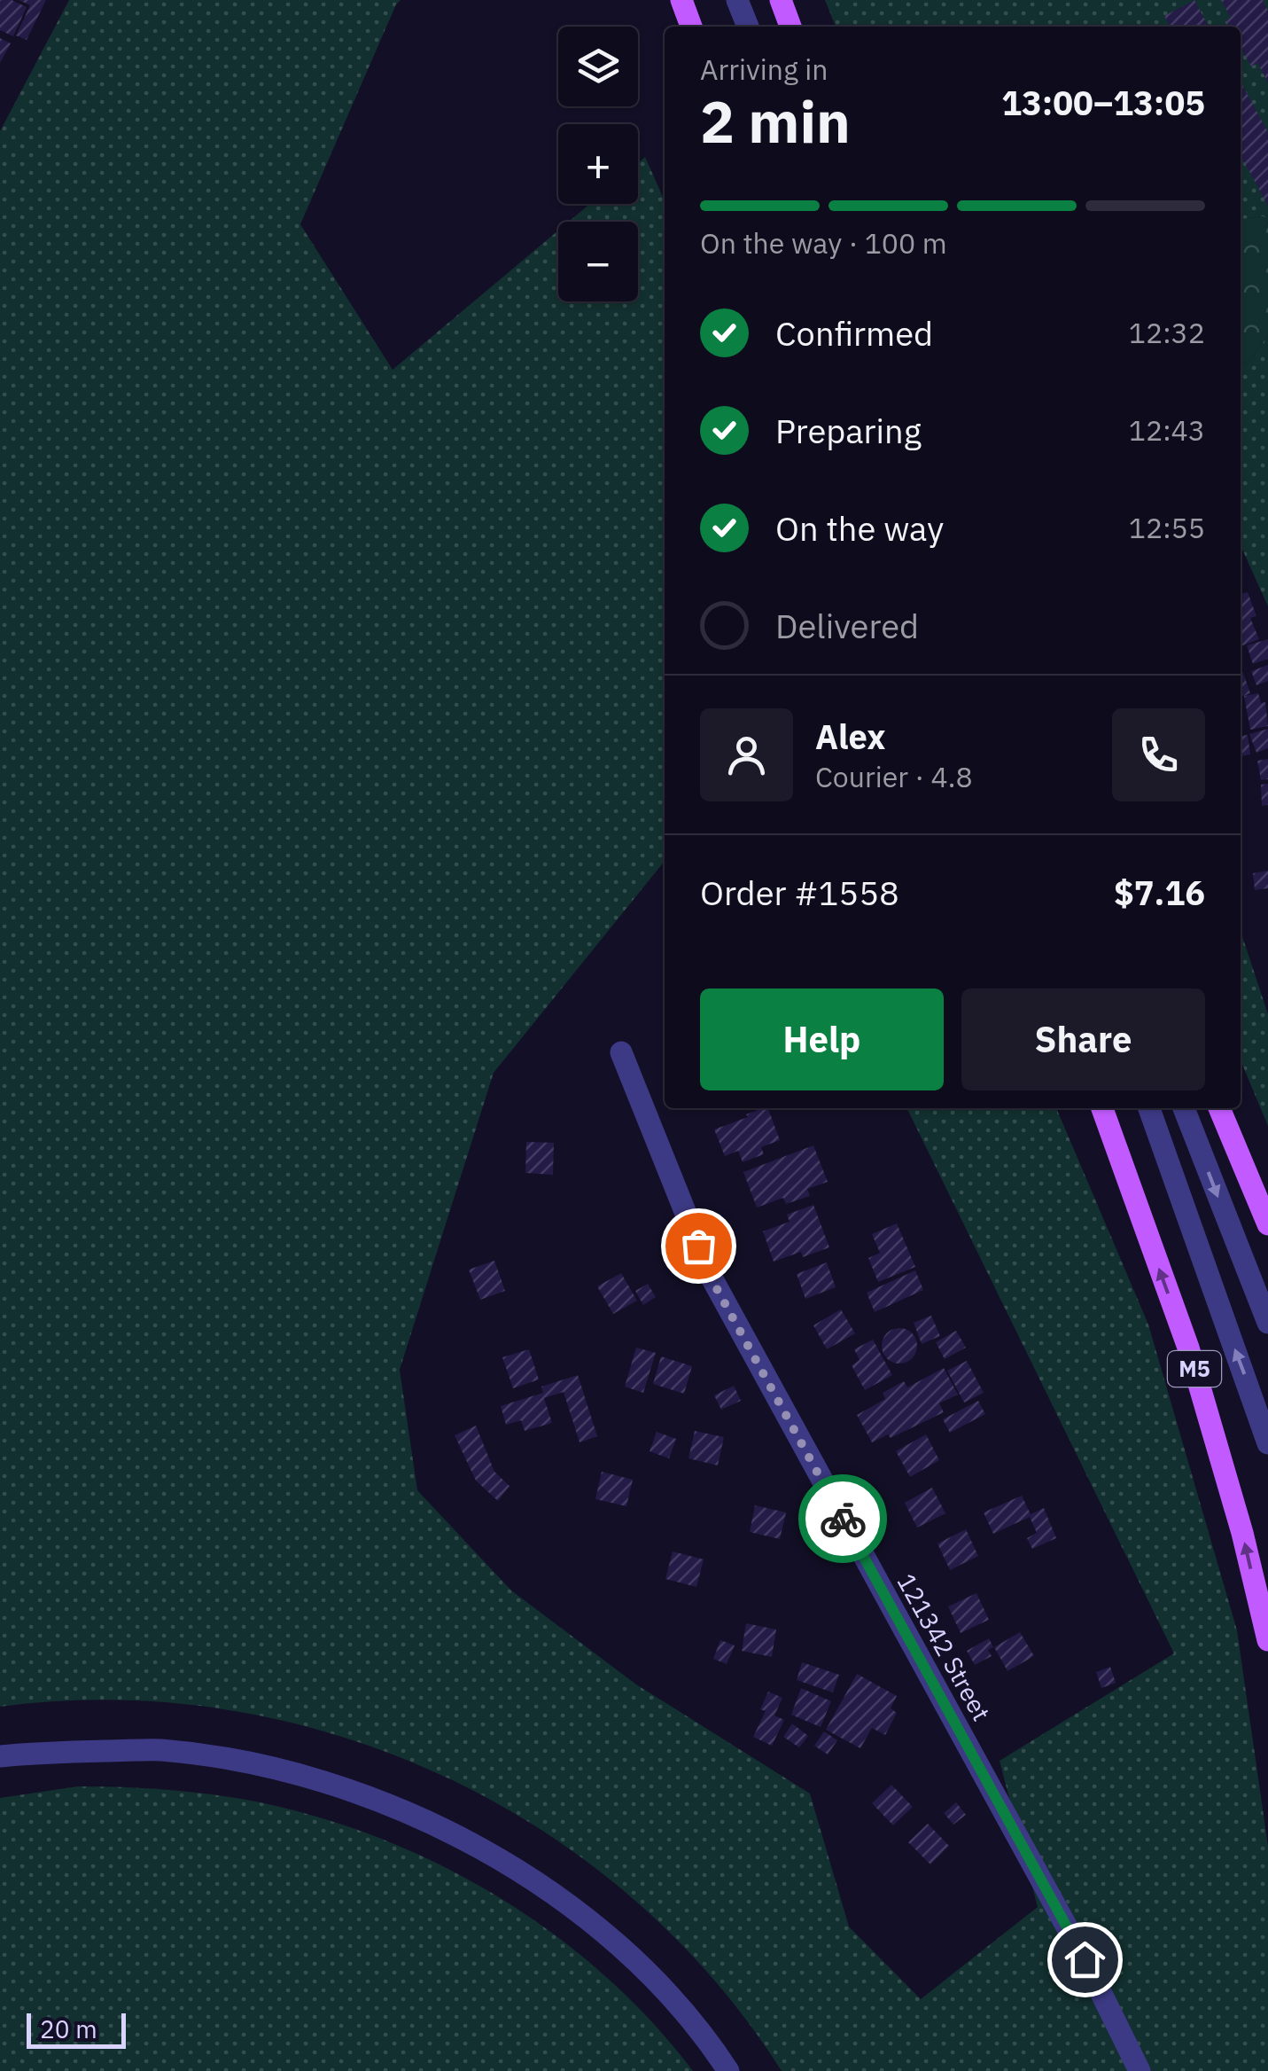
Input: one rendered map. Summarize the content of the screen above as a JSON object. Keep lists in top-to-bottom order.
{
  "streets": {
    "main road": ["M5"],
    "street": ["121342 Street"]
  },
  "scale_bar": "20 m",
  "page": {
    "map_buttons": ["+", "−"],
    "heading": ["2 min", "Arriving in", "13:00–13:05"],
    "panel": [
      "Alex",
      "Courier · 4.8",
      "Order #1558",
      "$7.16"
    ],
    "bar": "On the way · 100 m",
    "list": [
      ["Confirmed", "12:32"],
      ["Preparing", "12:43"],
      ["On the way", "12:55"],
      "Delivered"
    ],
    "buttons": ["Help", "Share"],
    "scale": "20 m"
  }
}
